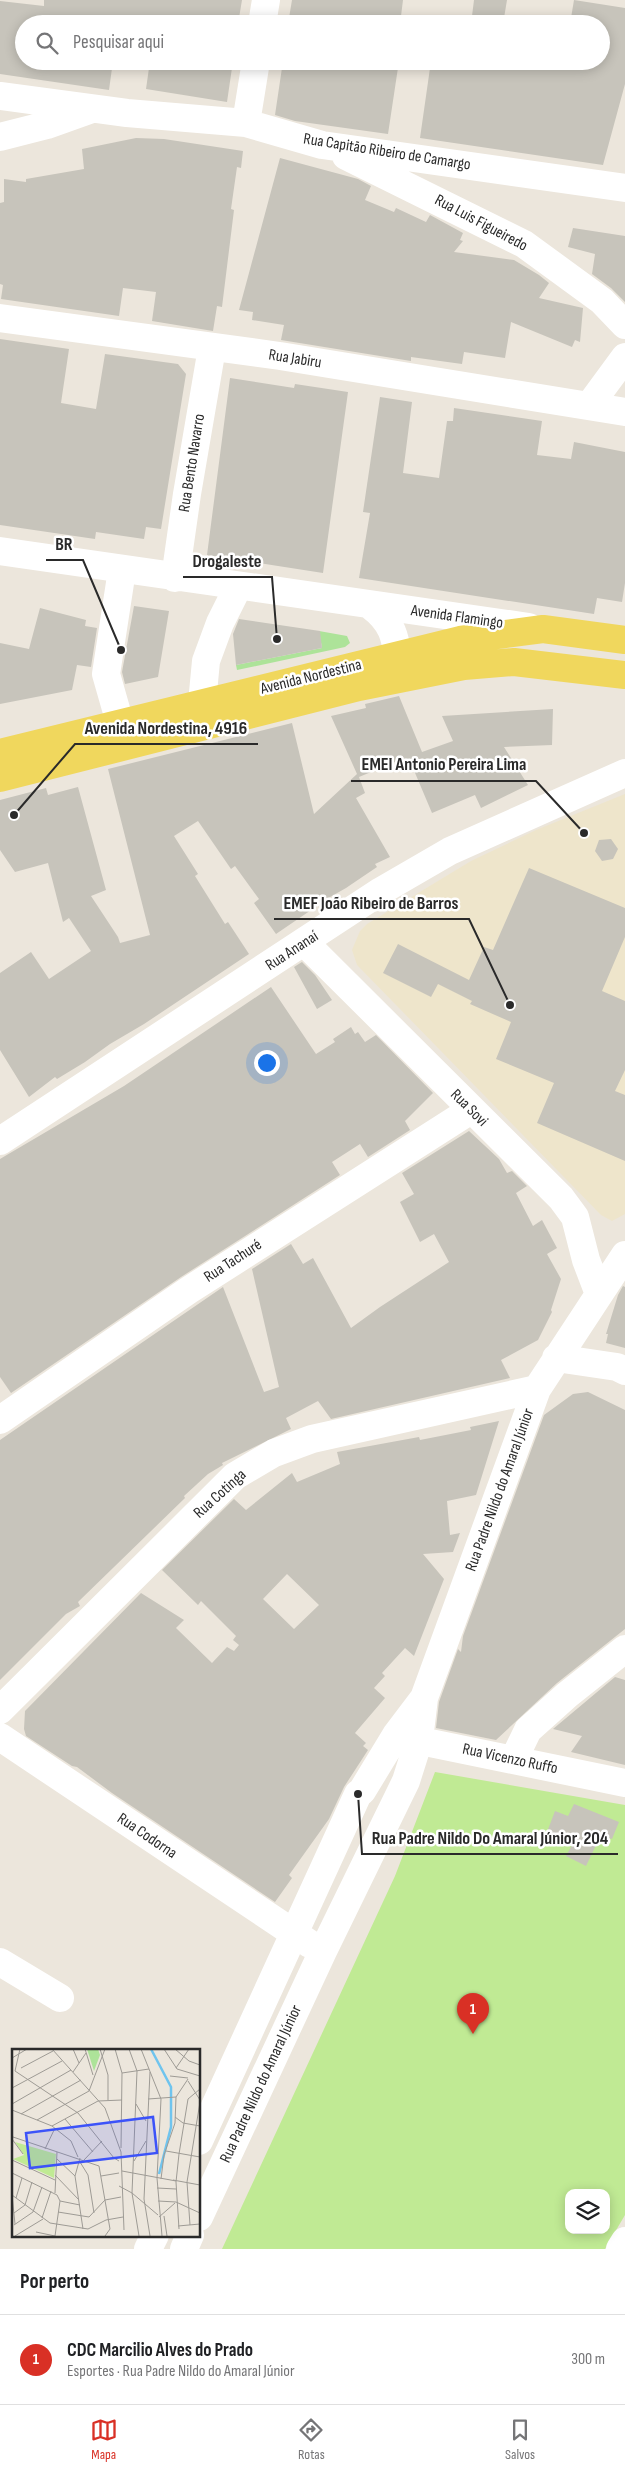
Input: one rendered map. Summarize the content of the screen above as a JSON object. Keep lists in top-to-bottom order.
{
  "streets": {
    "main road": ["Avenida Nordestina"],
    "street": [
      "Rua Capitão Ribeiro de Camargo",
      "Rua Luis Figueiredo",
      "Rua Jabiru",
      "Rua Bento Navarro",
      "Avenida Flamingo",
      "Rua Ananaí",
      "Rua Sovi",
      "Rua Tachuré",
      "Rua Padre Nildo do Amaral Júnior",
      "Rua Cotinga",
      "Rua Vicenzo Ruffo",
      "Rua Codorna"
    ]
  },
  "crossings": [
    ["Rua Capitão Ribeiro de Camargo", "Rua Luis Figueiredo"],
    ["Rua Jabiru", "Rua Bento Navarro"],
    ["Rua Bento Navarro", "Avenida Flamingo"],
    ["Avenida Flamingo", "Avenida Nordestina"],
    ["Rua Ananaí", "Rua Sovi"],
    ["Rua Sovi", "Rua Tachuré"],
    ["Rua Sovi", "Rua Padre Nildo do Amaral Júnior"],
    ["Rua Padre Nildo do Amaral Júnior", "Rua Cotinga"],
    ["Rua Padre Nildo do Amaral Júnior", "Rua Vicenzo Ruffo"],
    ["Rua Padre Nildo do Amaral Júnior", "Rua Codorna"]
  ],
  "places": [
    "Drogaleste",
    "BR",
    "Avenida Nordestina, 4916",
    "EMEI Antonio Pereira Lima",
    "EMEF João Ribeiro de Barros",
    "Rua Padre Nildo Do Amaral Júnior, 204"
  ],
  "page": {
    "search": "Pesquisar aqui",
    "pins": "1",
    "heading": "Por perto",
    "list": [
      {
        "mark": "1",
        "name": "CDC Marcilio Alves do Prado",
        "note": "Esportes · Rua Padre Nildo do Amaral Júnior",
        "value": "300 m"
      }
    ],
    "nav": ["Mapa", "Rotas", "Salvos"]
  }
}
